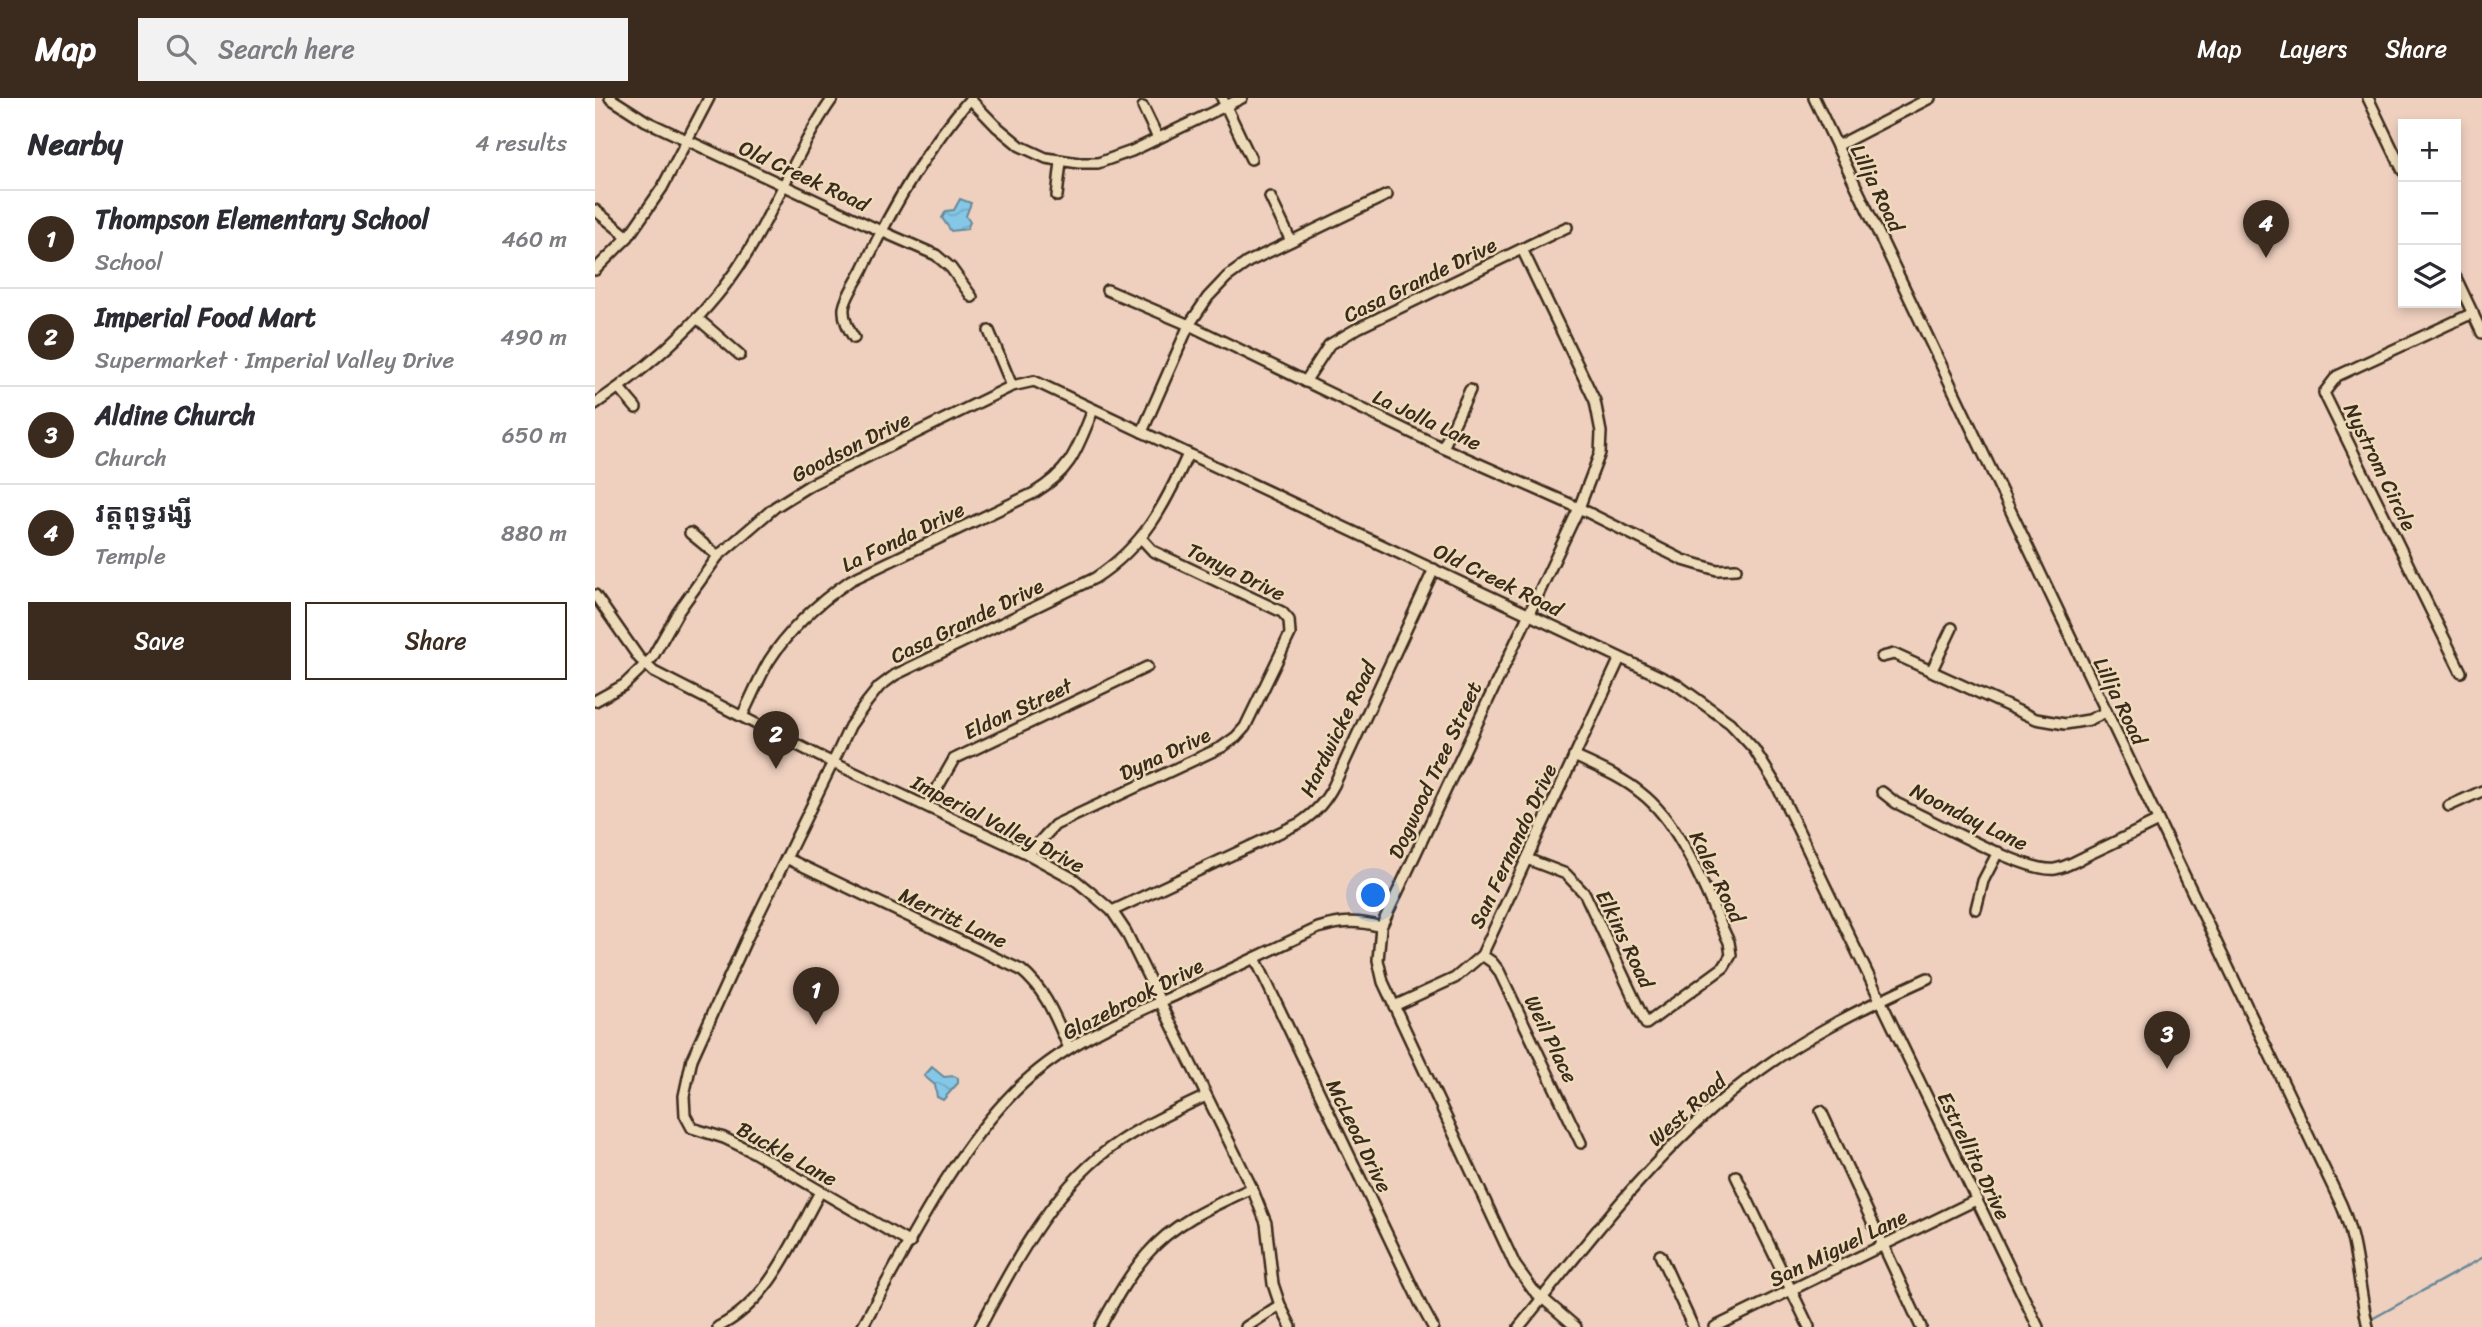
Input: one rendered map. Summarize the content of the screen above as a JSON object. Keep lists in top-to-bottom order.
{
  "streets": {
    "street": [
      "Old Creek Road",
      "Lillja Road",
      "Casa Grande Drive",
      "La Jolla Lane",
      "Goodson Drive",
      "Nystrom Circle",
      "La Fonda Drive",
      "Tonya Drive",
      "Eldon Street",
      "Hardwicke Road",
      "Dyna Drive",
      "Dogwood Tree Street",
      "Noonday Lane",
      "Imperial Valley Drive",
      "San Fernando Drive",
      "Kaler Road",
      "Merritt Lane",
      "Elkins Road",
      "Glazebrook Drive",
      "Weil Place",
      "West Road",
      "McLeod Drive",
      "Buckle Lane",
      "Estrellita Drive",
      "San Miguel Lane"
    ]
  },
  "crossings": [
    ["Old Creek Road", "Casa Grande Drive"],
    ["Old Creek Road", "Goodson Drive"],
    ["Old Creek Road", "La Fonda Drive"],
    ["Old Creek Road", "Hardwicke Road"],
    ["Old Creek Road", "Dogwood Tree Street"],
    ["Old Creek Road", "San Fernando Drive"],
    ["Old Creek Road", "West Road"],
    ["Old Creek Road", "Estrellita Drive"],
    ["Lillja Road", "Noonday Lane"],
    ["Casa Grande Drive", "La Jolla Lane"],
    ["Casa Grande Drive", "Tonya Drive"],
    ["Casa Grande Drive", "Dogwood Tree Street"],
    ["Casa Grande Drive", "Imperial Valley Drive"],
    ["Casa Grande Drive", "Merritt Lane"],
    ["Casa Grande Drive", "Buckle Lane"],
    ["La Jolla Lane", "Dogwood Tree Street"],
    ["Goodson Drive", "Imperial Valley Drive"],
    ["La Fonda Drive", "Imperial Valley Drive"],
    ["Tonya Drive", "Dyna Drive"],
    ["Eldon Street", "Imperial Valley Drive"],
    ["Hardwicke Road", "Imperial Valley Drive"],
    ["Dyna Drive", "Imperial Valley Drive"],
    ["Dogwood Tree Street", "San Fernando Drive"],
    ["Dogwood Tree Street", "Glazebrook Drive"],
    ["Dogwood Tree Street", "West Road"],
    ["Imperial Valley Drive", "Glazebrook Drive"],
    ["San Fernando Drive", "Kaler Road"],
    ["San Fernando Drive", "Elkins Road"],
    ["San Fernando Drive", "Weil Place"],
    ["Kaler Road", "Elkins Road"],
    ["Merritt Lane", "Glazebrook Drive"],
    ["Glazebrook Drive", "McLeod Drive"],
    ["Glazebrook Drive", "Buckle Lane"],
    ["West Road", "Estrellita Drive"],
    ["Estrellita Drive", "San Miguel Lane"]
  ],
  "page": {
    "header": "Map",
    "search": "Search here",
    "nav": ["Map", "Layers", "Share"],
    "heading": ["Nearby", "4 results"],
    "map_buttons": ["+", "−"],
    "list": [
      {
        "mark": "1",
        "name": "Thompson Elementary School",
        "note": "School",
        "value": "460 m"
      },
      {
        "mark": "2",
        "name": "Imperial Food Mart",
        "note": "Supermarket · Imperial Valley Drive",
        "value": "490 m"
      },
      {
        "mark": "3",
        "name": "Aldine Church",
        "note": "Church",
        "value": "650 m"
      },
      {
        "mark": "4",
        "name": "វត្តពុទ្ធរង្សី",
        "note": "Temple",
        "value": "880 m"
      }
    ],
    "pins": [
      "4",
      "2",
      "1",
      "3"
    ],
    "buttons": ["Save", "Share"]
  }
}
